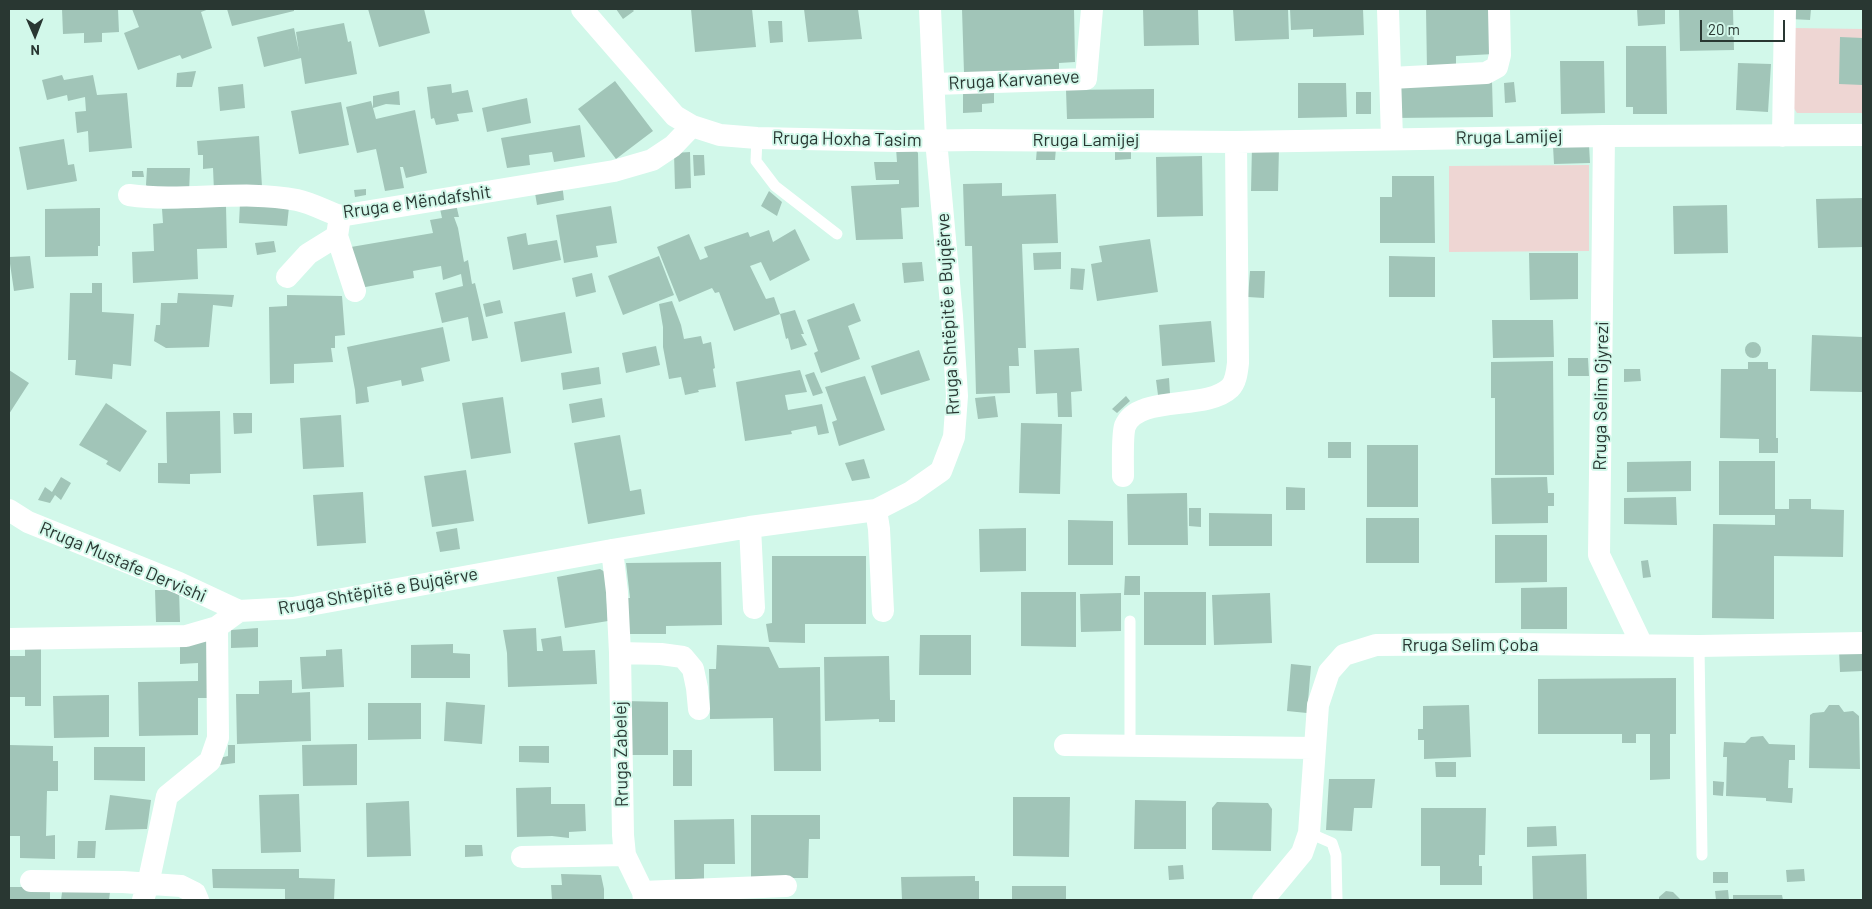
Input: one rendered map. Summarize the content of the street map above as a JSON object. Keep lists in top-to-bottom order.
{
  "streets": {
    "street": [
      "Rruga Karvaneve",
      "Rruga Lamijej",
      "Rruga Hoxha Tasim",
      "Rruga e Mëndafshit",
      "Rruga Shtëpitë e Bujqërve",
      "Rruga Selim Gjyrezi",
      "Rruga Mustafe Dervishi",
      "Rruga Selim Çoba",
      "Rruga Zabelej"
    ]
  },
  "crossings": [
    ["Rruga Karvaneve", "Rruga Lamijej"],
    ["Rruga Karvaneve", "Rruga Hoxha Tasim"],
    ["Rruga Karvaneve", "Rruga Shtëpitë e Bujqërve"],
    ["Rruga Lamijej", "Rruga Hoxha Tasim"],
    ["Rruga Lamijej", "Rruga Shtëpitë e Bujqërve"],
    ["Rruga Lamijej", "Rruga Selim Gjyrezi"],
    ["Rruga Hoxha Tasim", "Rruga e Mëndafshit"],
    ["Rruga Hoxha Tasim", "Rruga Shtëpitë e Bujqërve"],
    ["Rruga Shtëpitë e Bujqërve", "Rruga Mustafe Dervishi"],
    ["Rruga Shtëpitë e Bujqërve", "Rruga Zabelej"],
    ["Rruga Selim Gjyrezi", "Rruga Selim Çoba"]
  ],
  "scale_bar": "20 m",
  "north": "bottom"
}
